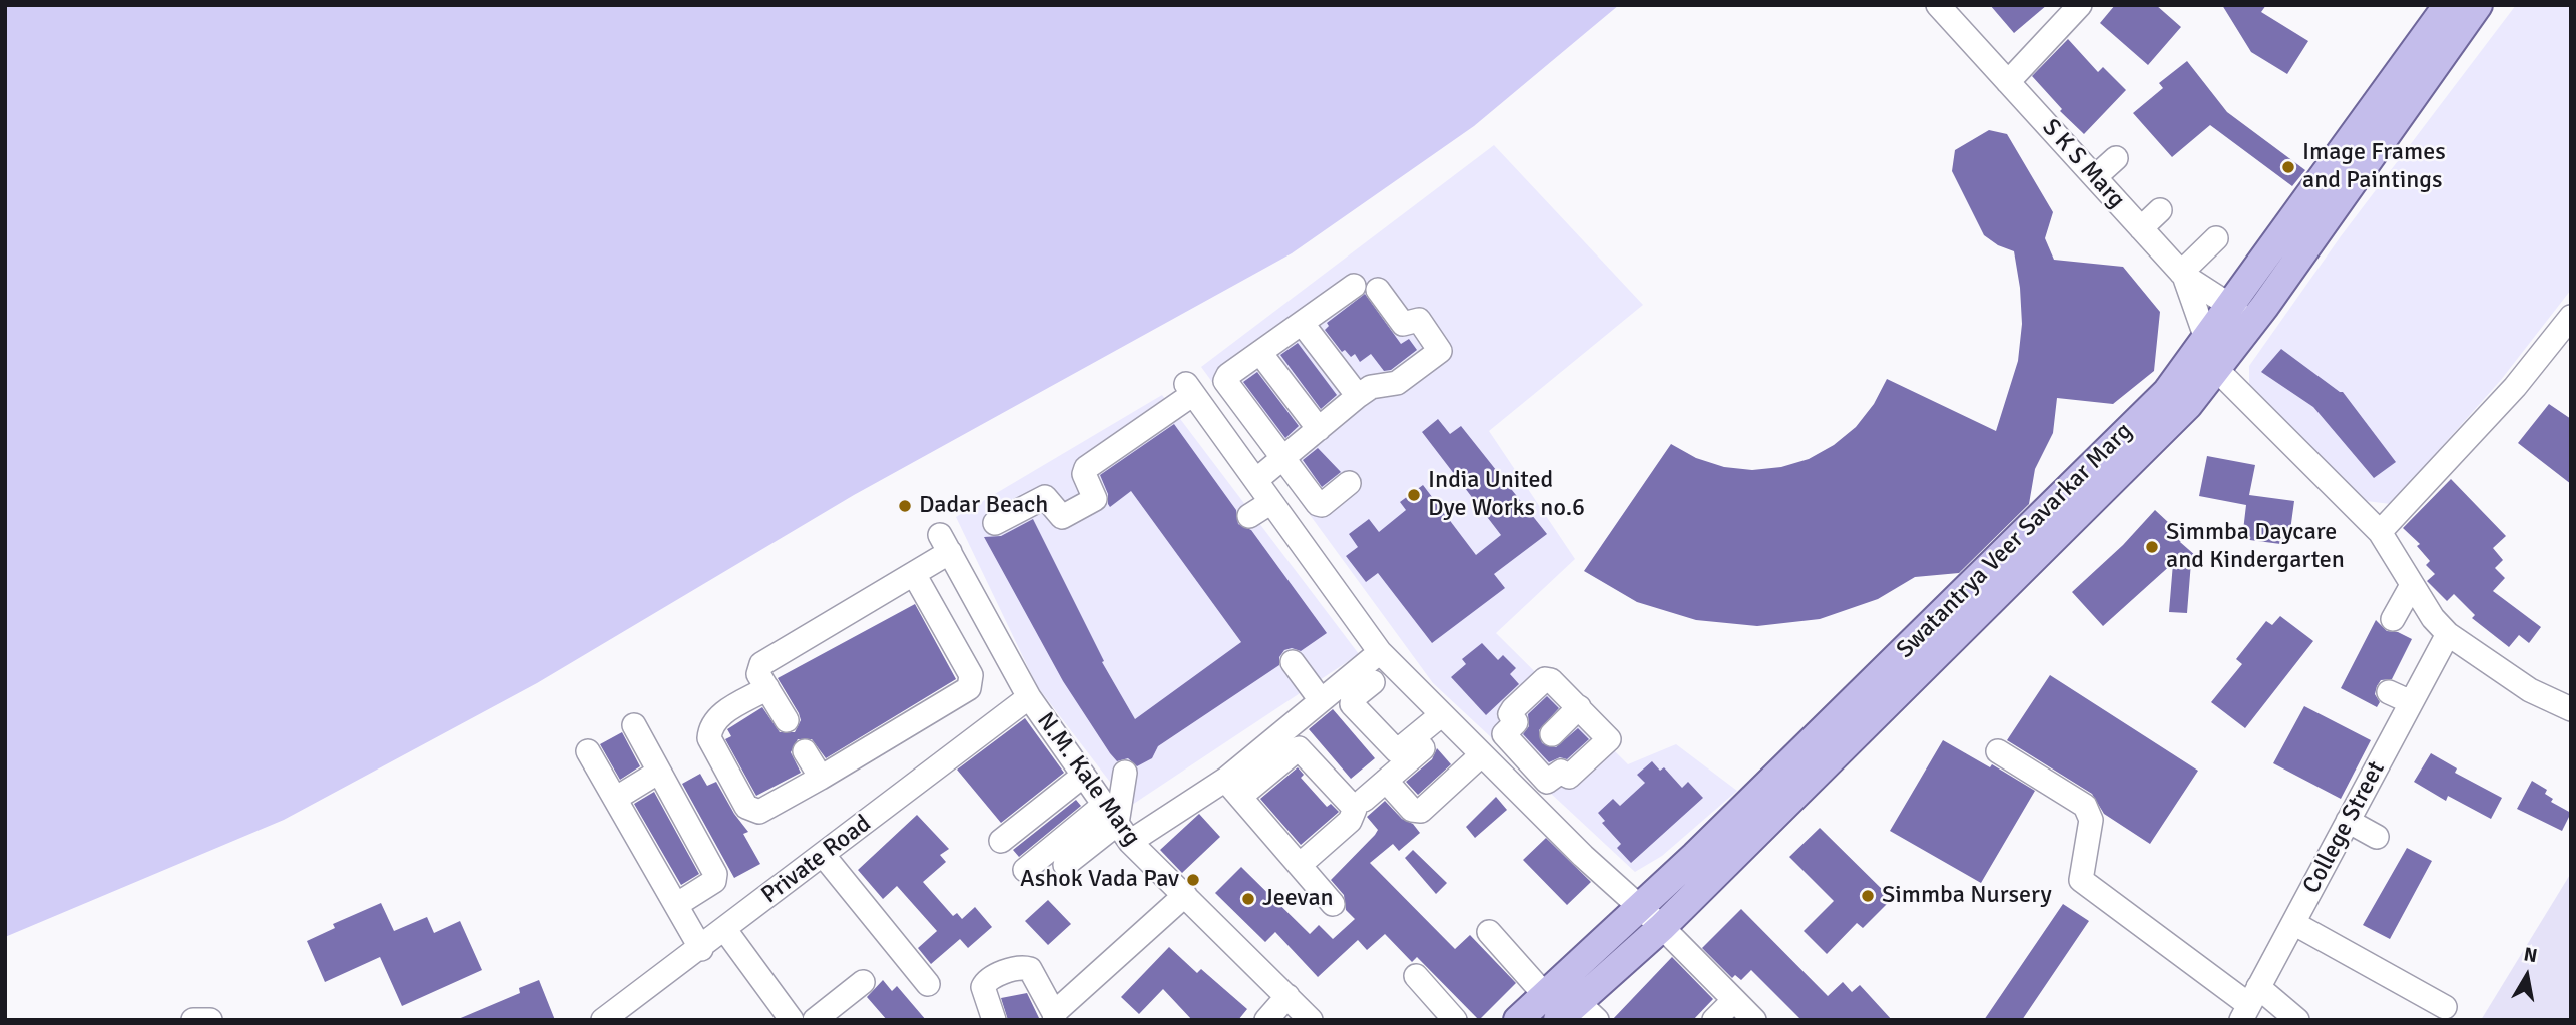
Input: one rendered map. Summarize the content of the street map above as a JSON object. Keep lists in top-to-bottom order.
{
  "streets": {
    "main road": ["Swatantrya Veer Savarkar Marg"],
    "street": [
      "S K S Marg",
      "N.M. Kale Marg",
      "College Street",
      "Private Road"
    ]
  },
  "crossings": [
    ["S K S Marg", "Swatantrya Veer Savarkar Marg"],
    ["N.M. Kale Marg", "Private Road"]
  ],
  "places": [
    "Image Frames and Paintings",
    "India United Dye Works no.6",
    "Dadar Beach",
    "Simmba Daycare and Kindergarten",
    "Ashok Vada Pav",
    "Simmba Nursery",
    "Jeevan"
  ],
  "north": "top"
}
